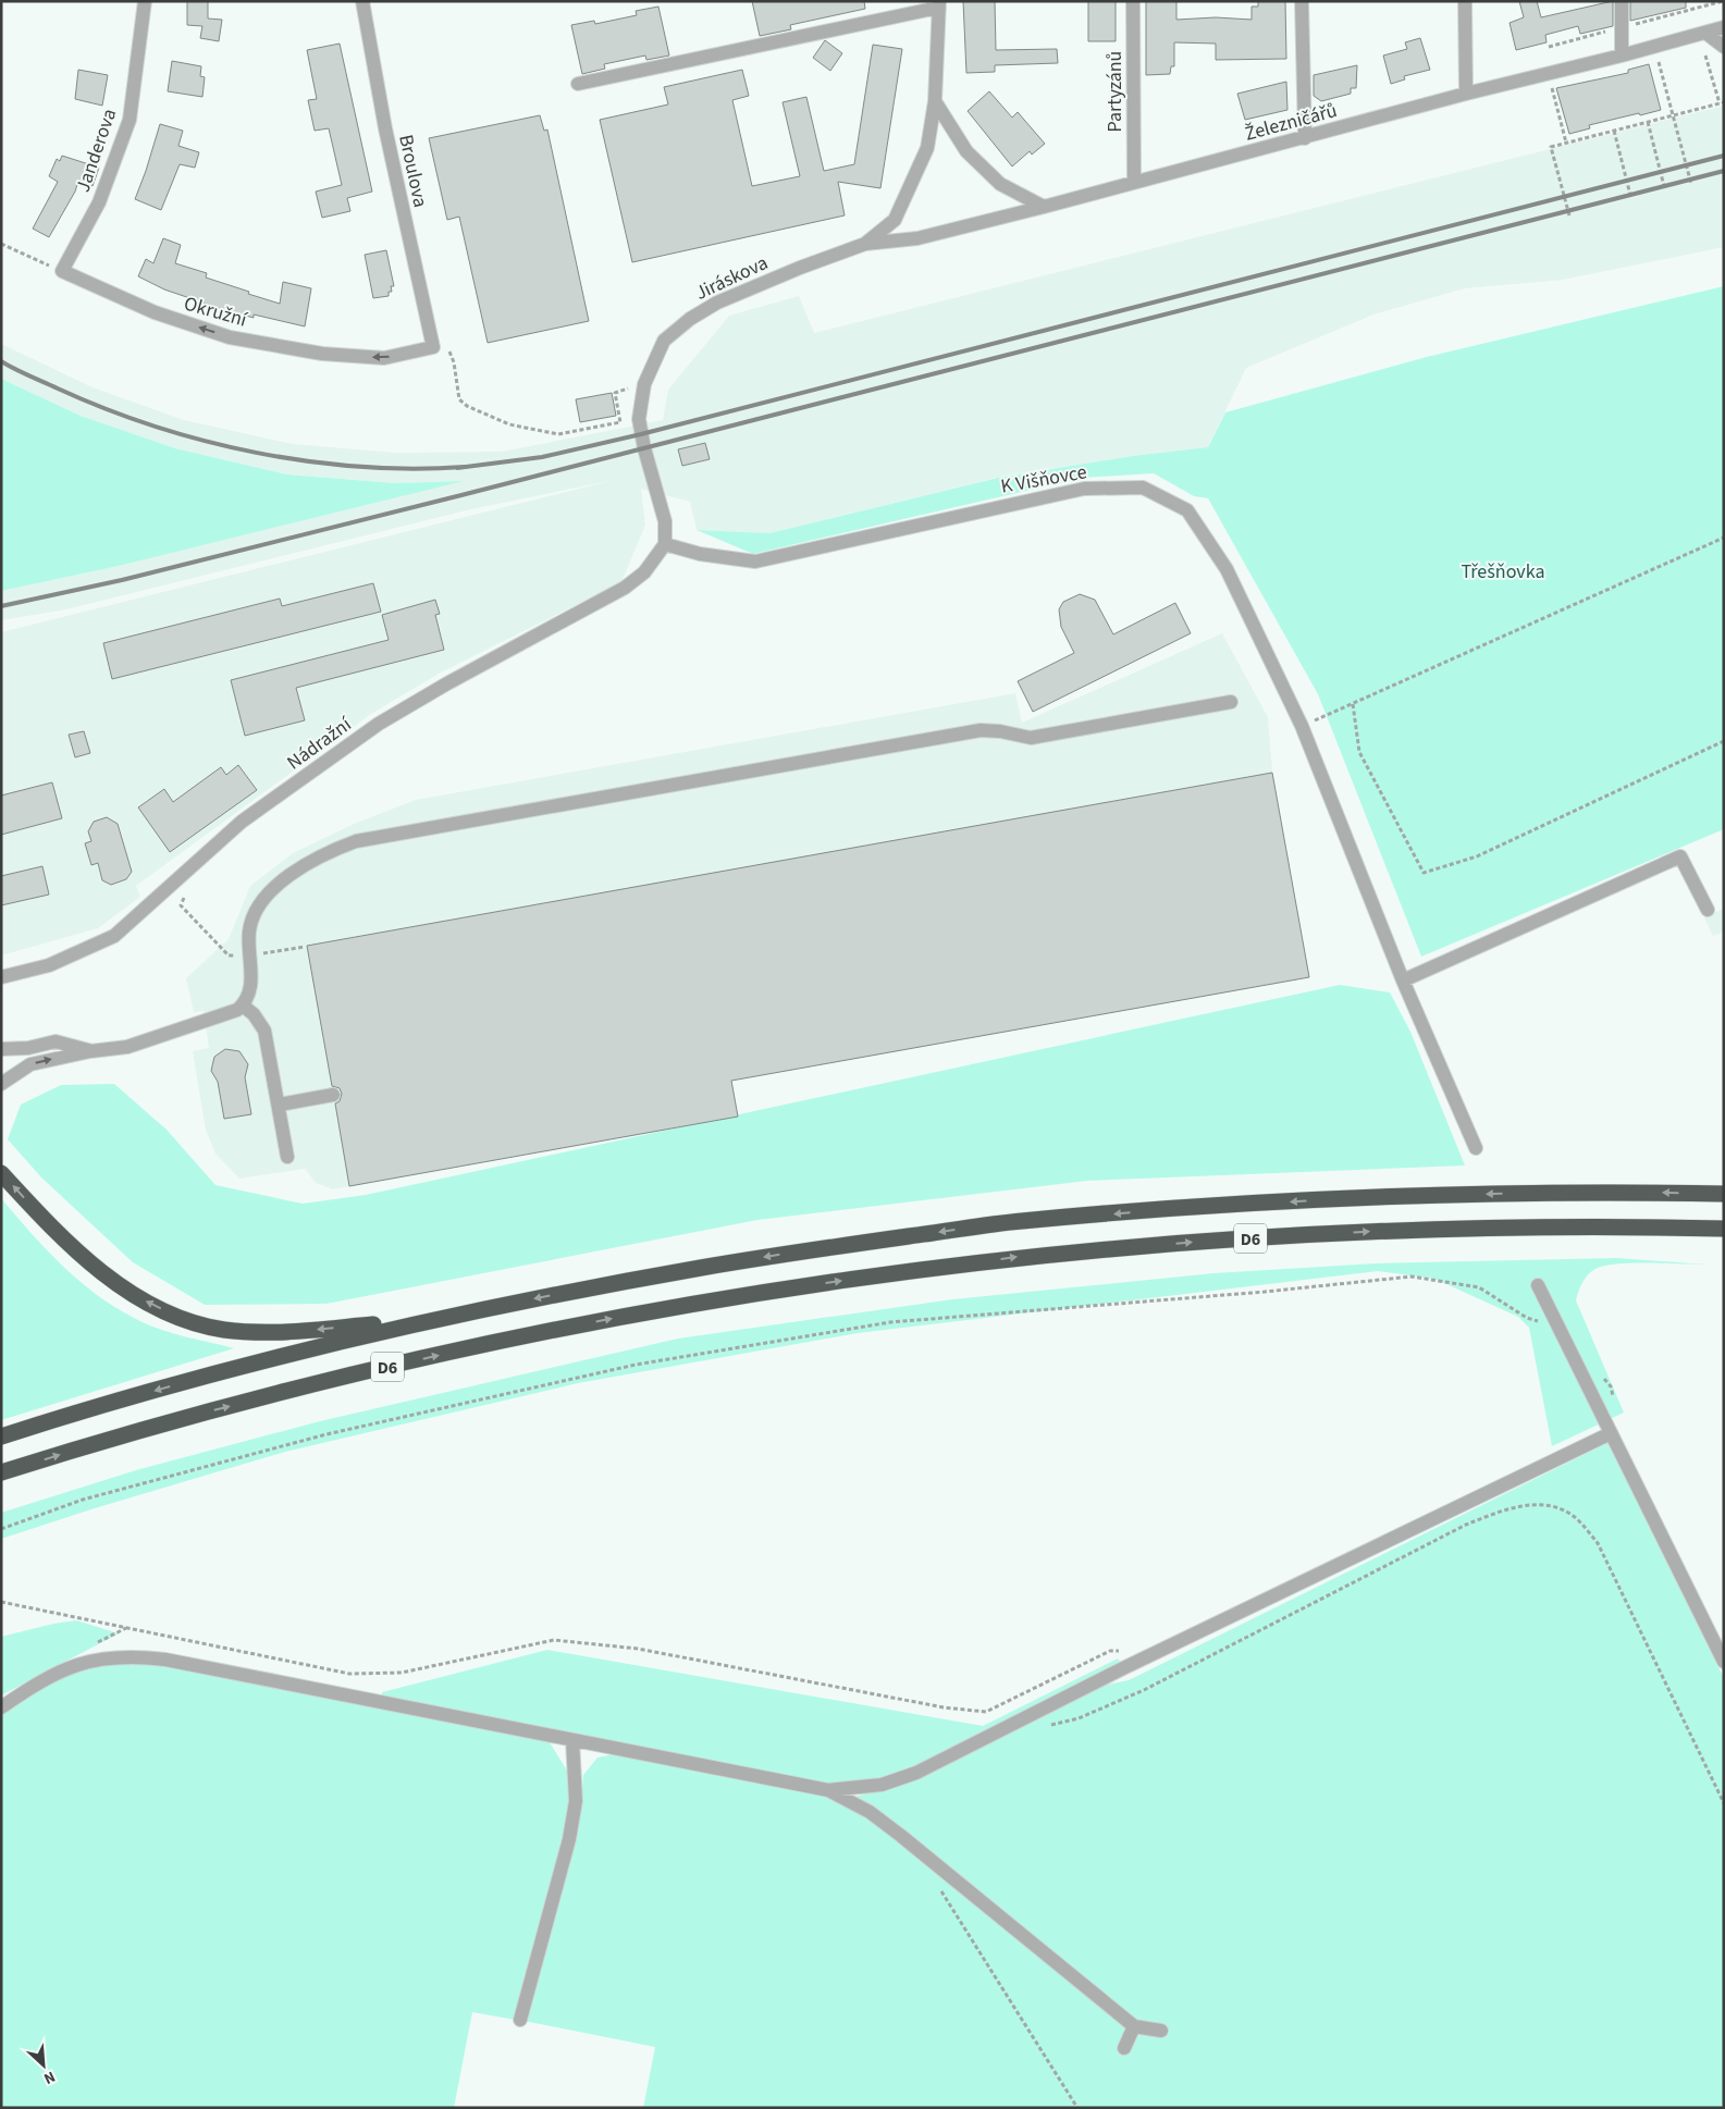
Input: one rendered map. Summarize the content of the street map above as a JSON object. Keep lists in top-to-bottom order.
{
  "streets": {
    "highway": ["D6"],
    "street": [
      "Partyzánů",
      "Železničářů",
      "Janderova",
      "Broulova",
      "Jiráskova",
      "Okružní",
      "K Višňovce",
      "Nádražní"
    ]
  },
  "crossings": [
    ["Partyzánů", "Železničářů"],
    ["Železničářů", "Jiráskova"],
    ["Janderova", "Okružní"],
    ["Broulova", "Okružní"],
    ["Jiráskova", "K Višňovce"],
    ["Jiráskova", "Nádražní"],
    ["K Višňovce", "Nádražní"]
  ],
  "one_way": ["Okružní"],
  "parks": ["Třešňovka"],
  "north": "bottom right"
}
